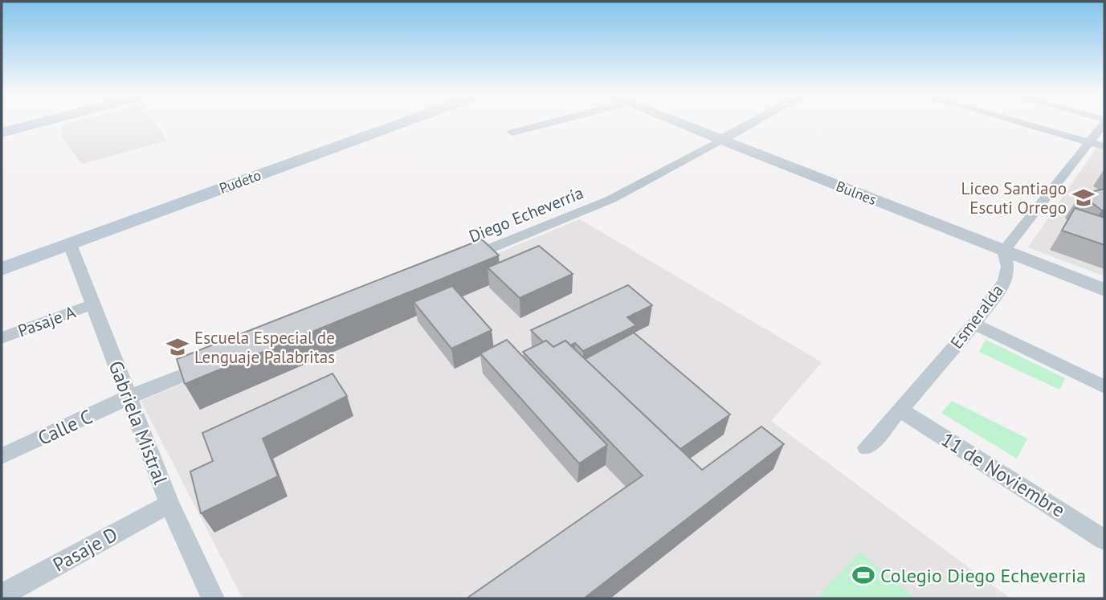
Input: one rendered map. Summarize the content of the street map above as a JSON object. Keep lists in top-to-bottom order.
{
  "streets": {
    "main road": ["Pudeto"],
    "street": [
      "Bulnes",
      "Diego Echeverría",
      "Esmeralda",
      "Pasaje A",
      "Gabriela Mistral",
      "Calle C",
      "11 de Noviembre",
      "Pasaje D"
    ]
  },
  "crossings": [
    ["Pudeto", "Gabriela Mistral"],
    ["Bulnes", "Diego Echeverría"],
    ["Bulnes", "Esmeralda"],
    ["Esmeralda", "11 de Noviembre"],
    ["Pasaje A", "Gabriela Mistral"],
    ["Gabriela Mistral", "Calle C"],
    ["Gabriela Mistral", "Pasaje D"]
  ],
  "places": {
    "school or university": ["Liceo Santiago Escuti Orrego", "Escuela Especial de Lenguaje Palabritas"],
    "sports": ["Colegio Diego Echeverria"]
  }
}
